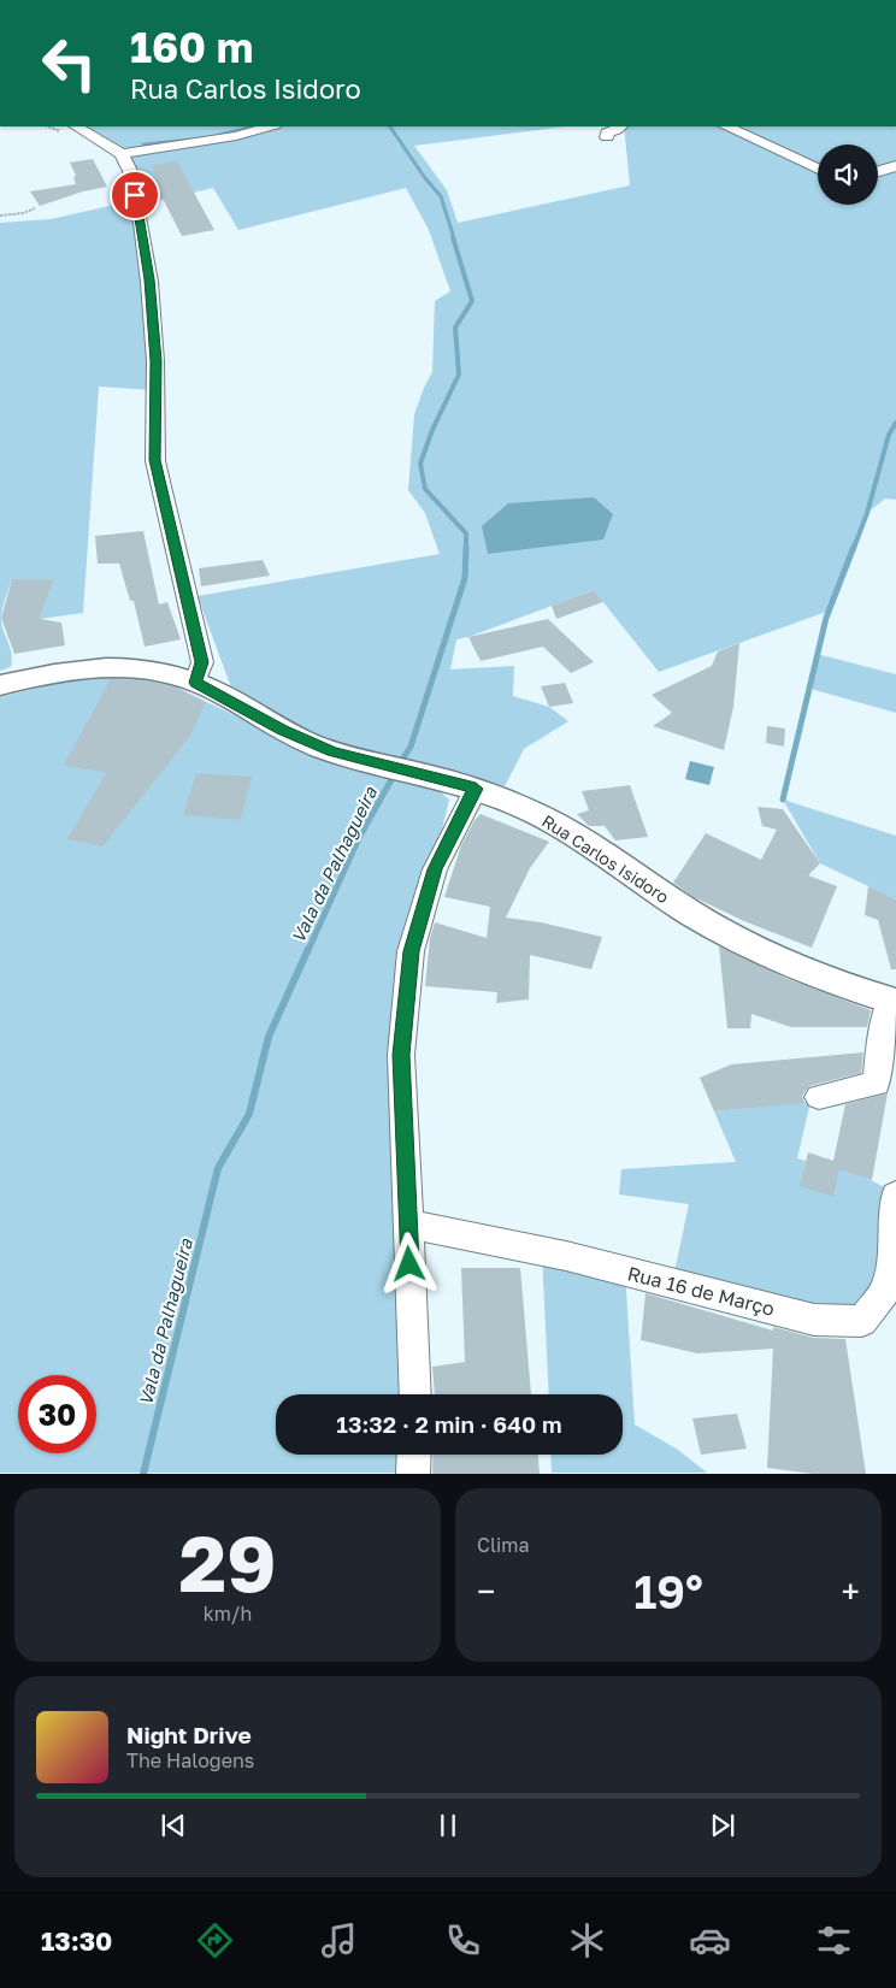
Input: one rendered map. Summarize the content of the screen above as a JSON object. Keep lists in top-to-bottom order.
{
  "streets": {
    "street": ["Rua Carlos Isidoro", "Rua 16 de Março"]
  },
  "water": ["Vala da Palhagueira"],
  "page": {
    "turn": ["160 m", "Rua Carlos Isidoro"],
    "limit": "30",
    "trip": "13:32 · 2 min · 640 m",
    "tile": [
      ["29", "km/h"],
      "Clima"
    ],
    "heat": ["−", "19°", "+"],
    "song": ["Night Drive", "The Halogens"],
    "tabs": "13:30"
  }
}
